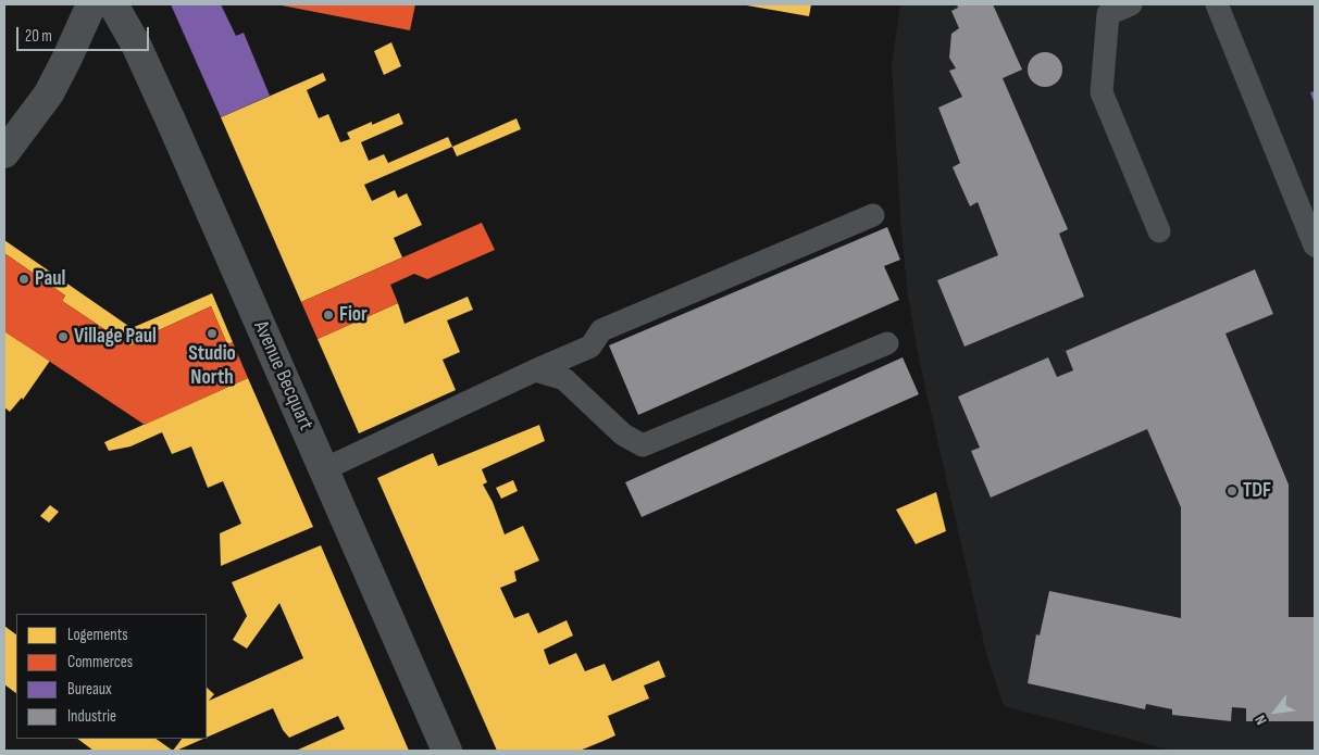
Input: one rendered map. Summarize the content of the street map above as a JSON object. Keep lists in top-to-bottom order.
{
  "streets": {
    "street": ["Avenue Becquart"]
  },
  "places": [
    "Paul",
    "Fior",
    "Studio North",
    "Village Paul",
    "TDF"
  ],
  "legend": [
    "Logements",
    "Commerces",
    "Bureaux",
    "Industrie"
  ],
  "scale_bar": "20 m",
  "north": "bottom left"
}
